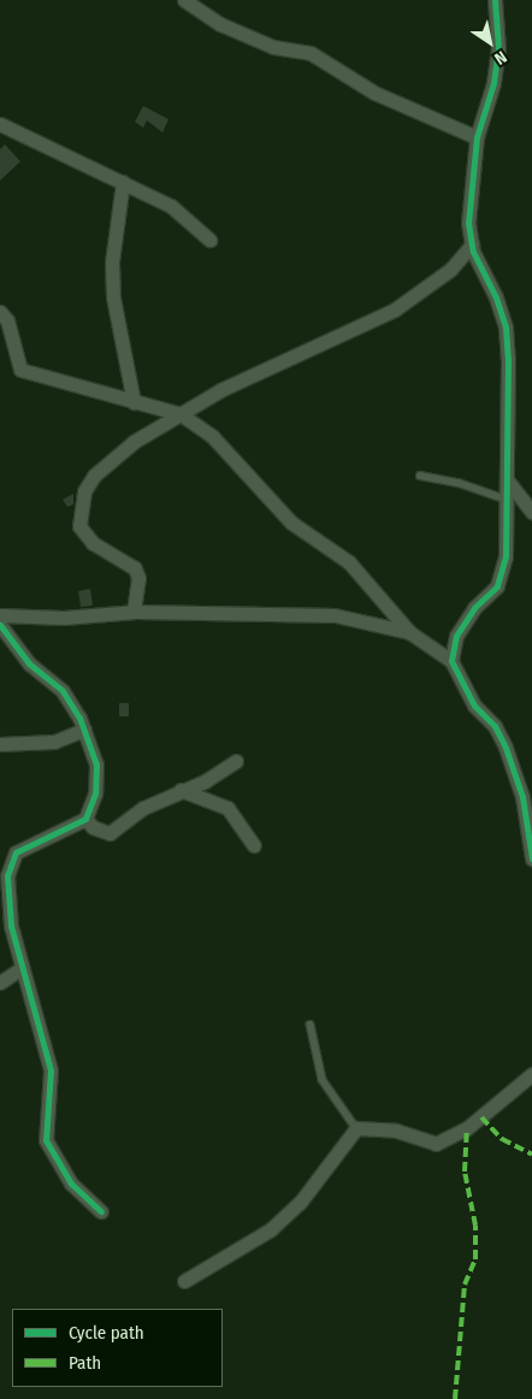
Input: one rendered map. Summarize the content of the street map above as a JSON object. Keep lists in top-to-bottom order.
{
  "legend": ["Cycle path", "Path"],
  "north": "bottom right"
}
